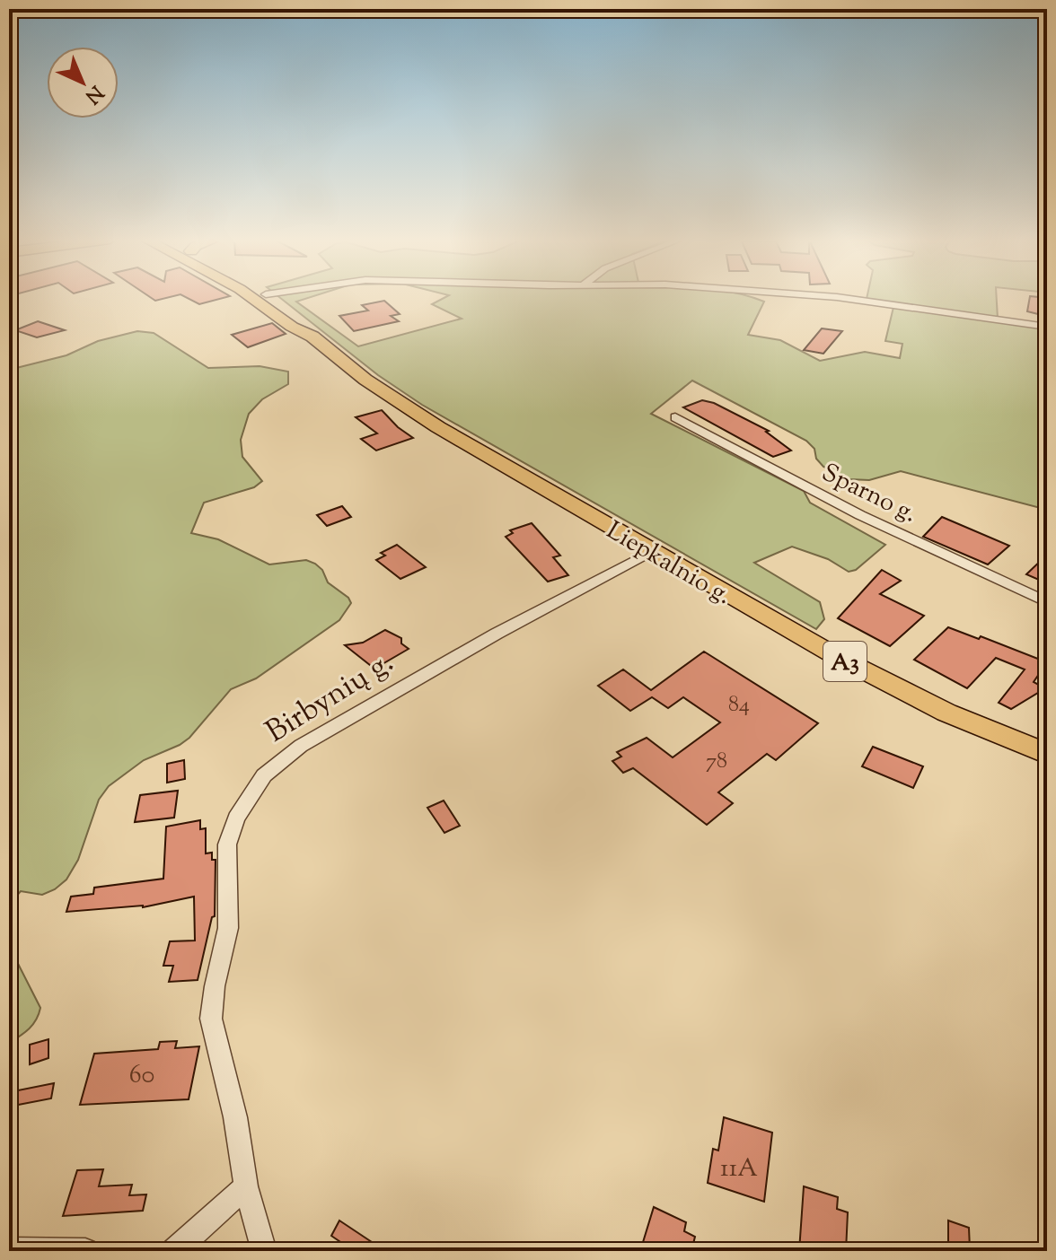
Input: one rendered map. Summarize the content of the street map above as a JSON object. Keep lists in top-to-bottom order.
{
  "streets": {
    "main road": ["Liepkalnio g.", "A3"],
    "street": ["Sparno g.", "Birbynių g."]
  },
  "crossings": [
    ["Liepkalnio g.", "Birbynių g."]
  ],
  "house_numbers": [
    "84",
    "78",
    "60",
    "11A"
  ],
  "north": "bottom right"
}
